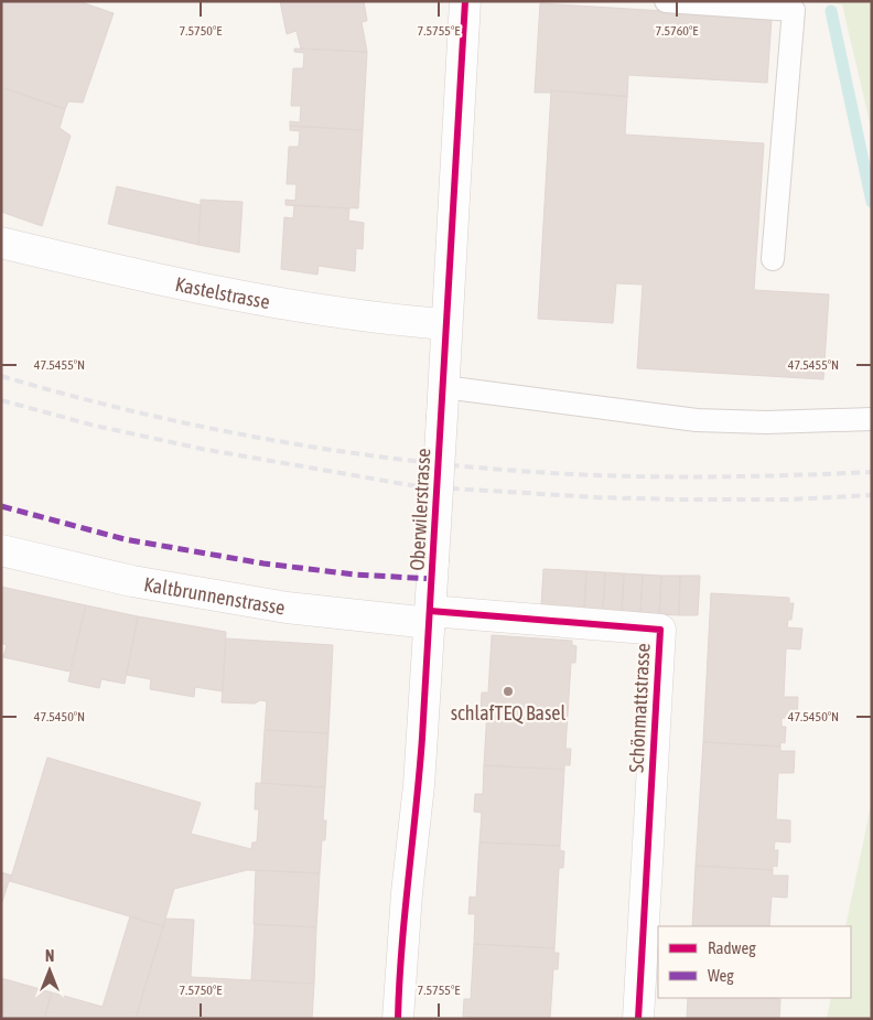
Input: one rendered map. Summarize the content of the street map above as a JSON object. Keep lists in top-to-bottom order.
{
  "streets": {
    "street": [
      "Kastelstrasse",
      "Oberwilerstrasse",
      "Kaltbrunnenstrasse",
      "Schönmattstrasse"
    ]
  },
  "crossings": [
    ["Kastelstrasse", "Oberwilerstrasse"],
    ["Oberwilerstrasse", "Kaltbrunnenstrasse"],
    ["Oberwilerstrasse", "Schönmattstrasse"],
    ["Kaltbrunnenstrasse", "Schönmattstrasse"]
  ],
  "places": ["schlafTEQ Basel"],
  "legend": ["Radweg", "Weg"],
  "north": "top",
  "coordinates": [
    "7.5750°E",
    "7.5755°E",
    "7.5760°E",
    "47.5455°N",
    "47.5450°N"
  ]
}
